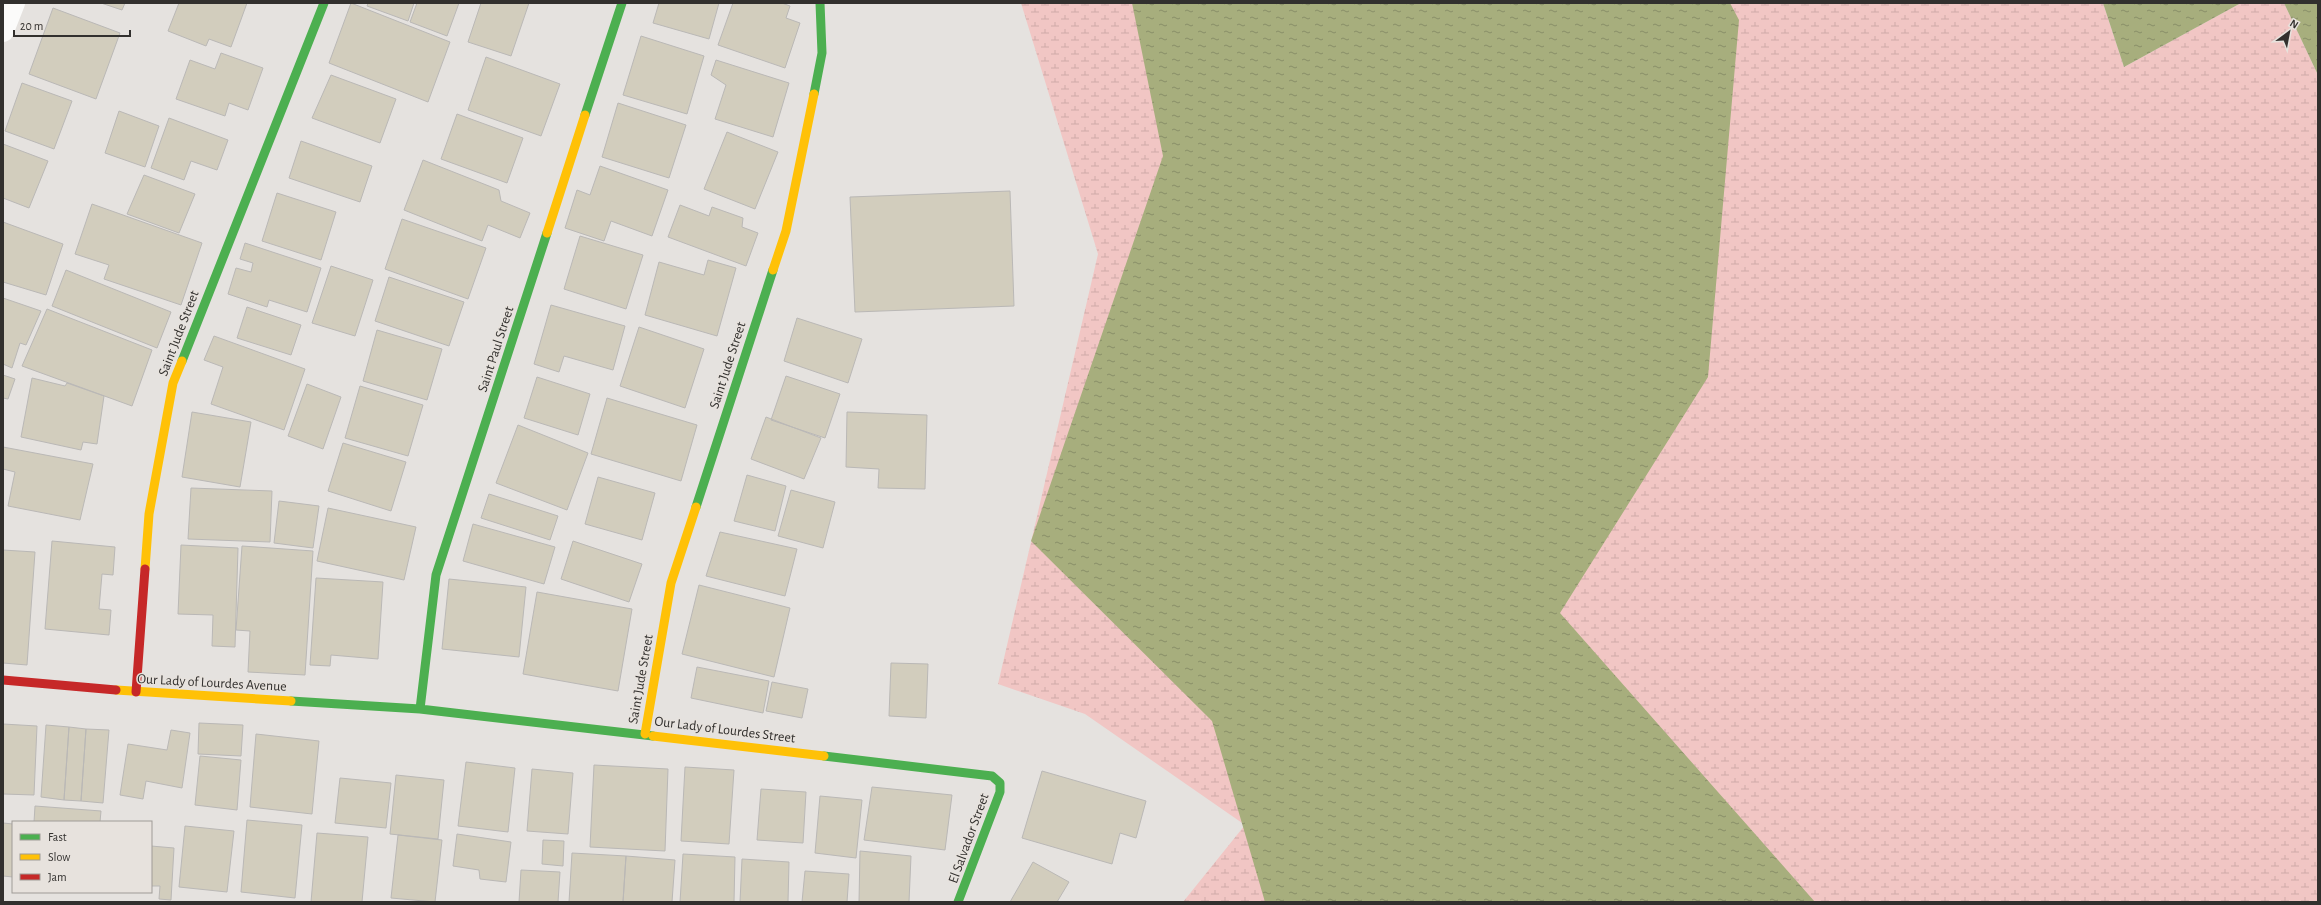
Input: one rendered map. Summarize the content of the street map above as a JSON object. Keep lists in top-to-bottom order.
{
  "streets": {
    "street": [
      "Saint Jude Street",
      "Saint Paul Street",
      "Our Lady of Lourdes Avenue",
      "Our Lady of Lourdes Street",
      "El Salvador Street"
    ]
  },
  "crossings": [
    ["Saint Jude Street", "Our Lady of Lourdes Avenue"],
    ["Saint Jude Street", "Our Lady of Lourdes Street"],
    ["Saint Paul Street", "Our Lady of Lourdes Avenue"],
    ["Saint Paul Street", "Our Lady of Lourdes Street"],
    ["Our Lady of Lourdes Avenue", "Our Lady of Lourdes Street"],
    ["Our Lady of Lourdes Street", "El Salvador Street"]
  ],
  "legend": ["Fast", "Slow", "Jam"],
  "scale_bar": "20 m",
  "north": "top right"
}
